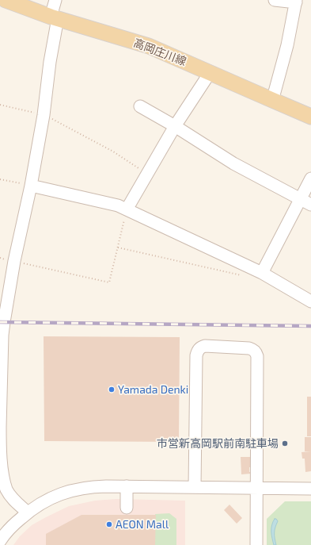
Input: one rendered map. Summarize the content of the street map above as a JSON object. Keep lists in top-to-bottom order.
{
  "streets": {
    "main road": ["高岡庄川線"]
  },
  "places": ["Yamada Denki", "市営新高岡駅前南駐車場", "AEON Mall"]
}
